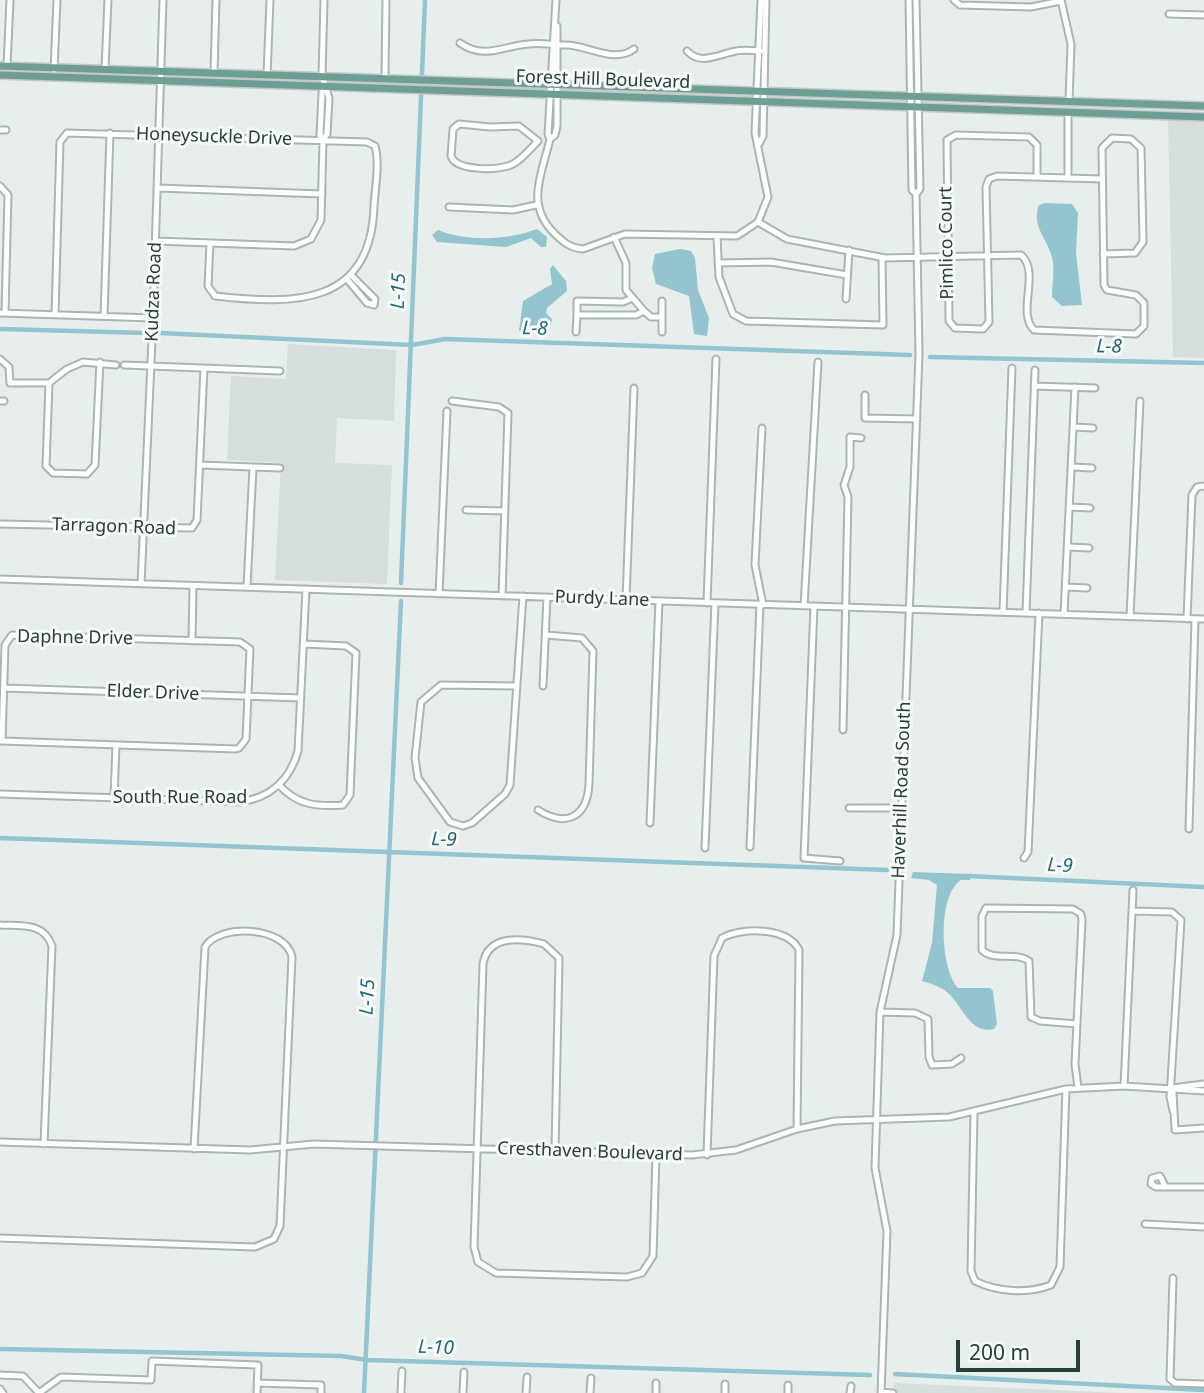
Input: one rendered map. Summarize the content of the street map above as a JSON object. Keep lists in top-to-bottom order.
{
  "streets": {
    "main road": ["Forest Hill Boulevard"],
    "street": [
      "Honeysuckle Drive",
      "Pimlico Court",
      "Kudza Road",
      "Tarragon Road",
      "Purdy Lane",
      "Daphne Drive",
      "Elder Drive",
      "Haverhill Road South",
      "South Rue Road",
      "Cresthaven Boulevard"
    ]
  },
  "crossings": [
    ["Forest Hill Boulevard", "Kudza Road"],
    ["Forest Hill Boulevard", "Haverhill Road South"],
    ["Honeysuckle Drive", "Kudza Road"],
    ["Kudza Road", "Tarragon Road"],
    ["Kudza Road", "Purdy Lane"],
    ["Purdy Lane", "Haverhill Road South"],
    ["Daphne Drive", "Elder Drive"],
    ["Haverhill Road South", "Cresthaven Boulevard"]
  ],
  "water": [
    "L-15",
    "L-8",
    "L-9",
    "L-10"
  ],
  "scale_bar": "200 m"
}
